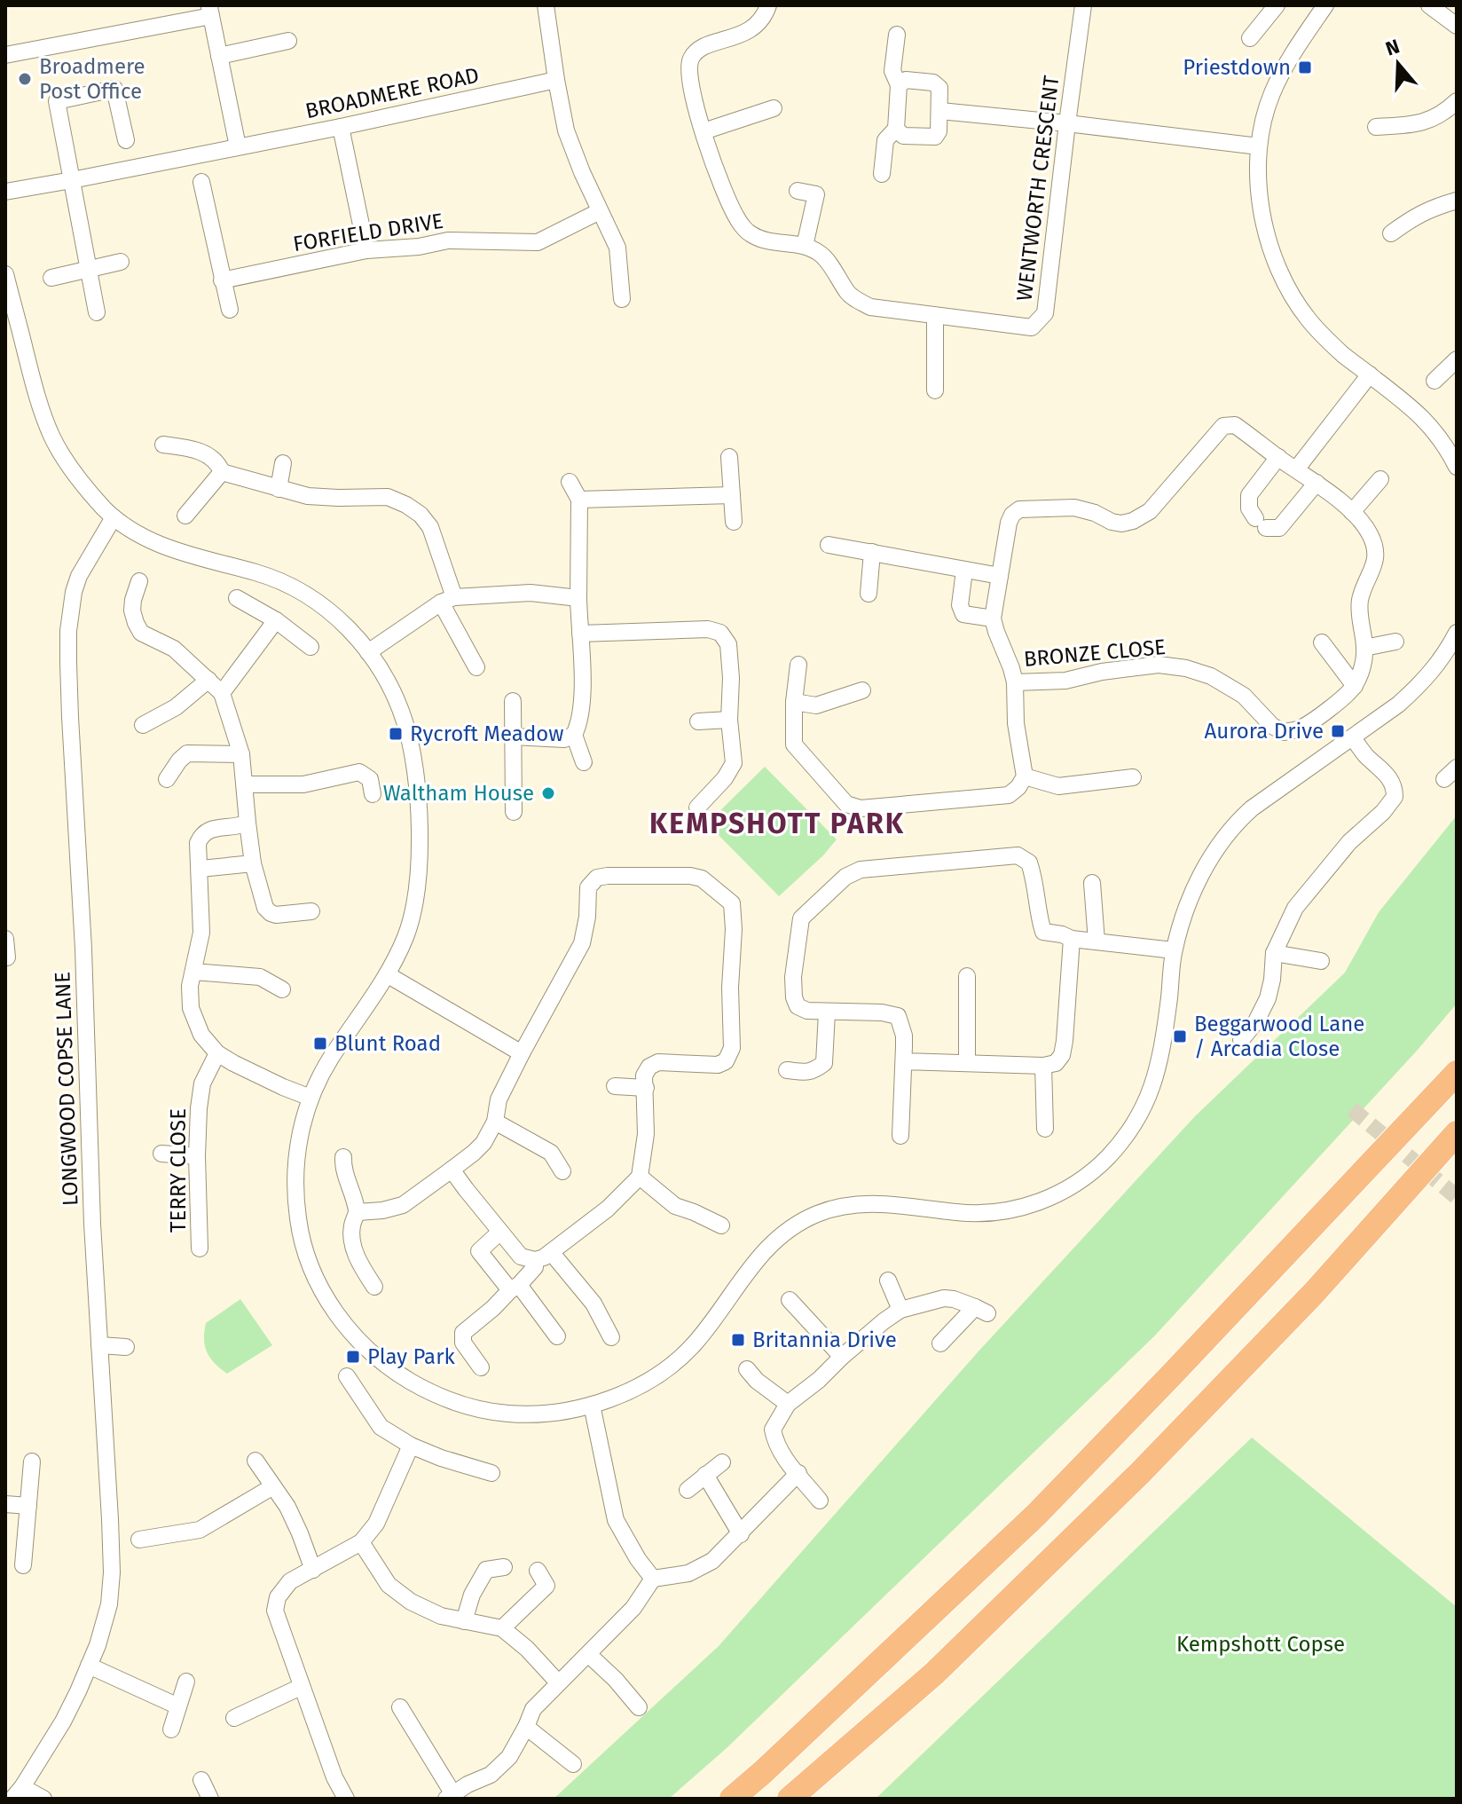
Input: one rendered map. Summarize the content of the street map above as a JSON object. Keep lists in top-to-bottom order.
{
  "streets": {
    "street": [
      "BROADMERE ROAD",
      "WENTWORTH CRESCENT",
      "FORFIELD DRIVE",
      "BRONZE CLOSE",
      "LONGWOOD COPSE LANE",
      "TERRY CLOSE"
    ]
  },
  "districts": ["KEMPSHOTT PARK"],
  "parks": ["Kempshott Copse"],
  "places": {
    "transit": [
      "Priestdown",
      "Aurora Drive",
      "Rycroft Meadow",
      "Beggarwood Lane / Arcadia Close",
      "Blunt Road",
      "Britannia Drive",
      "Play Park"
    ],
    "other": ["Broadmere Post Office", "Waltham House"]
  },
  "north": "top"
}
